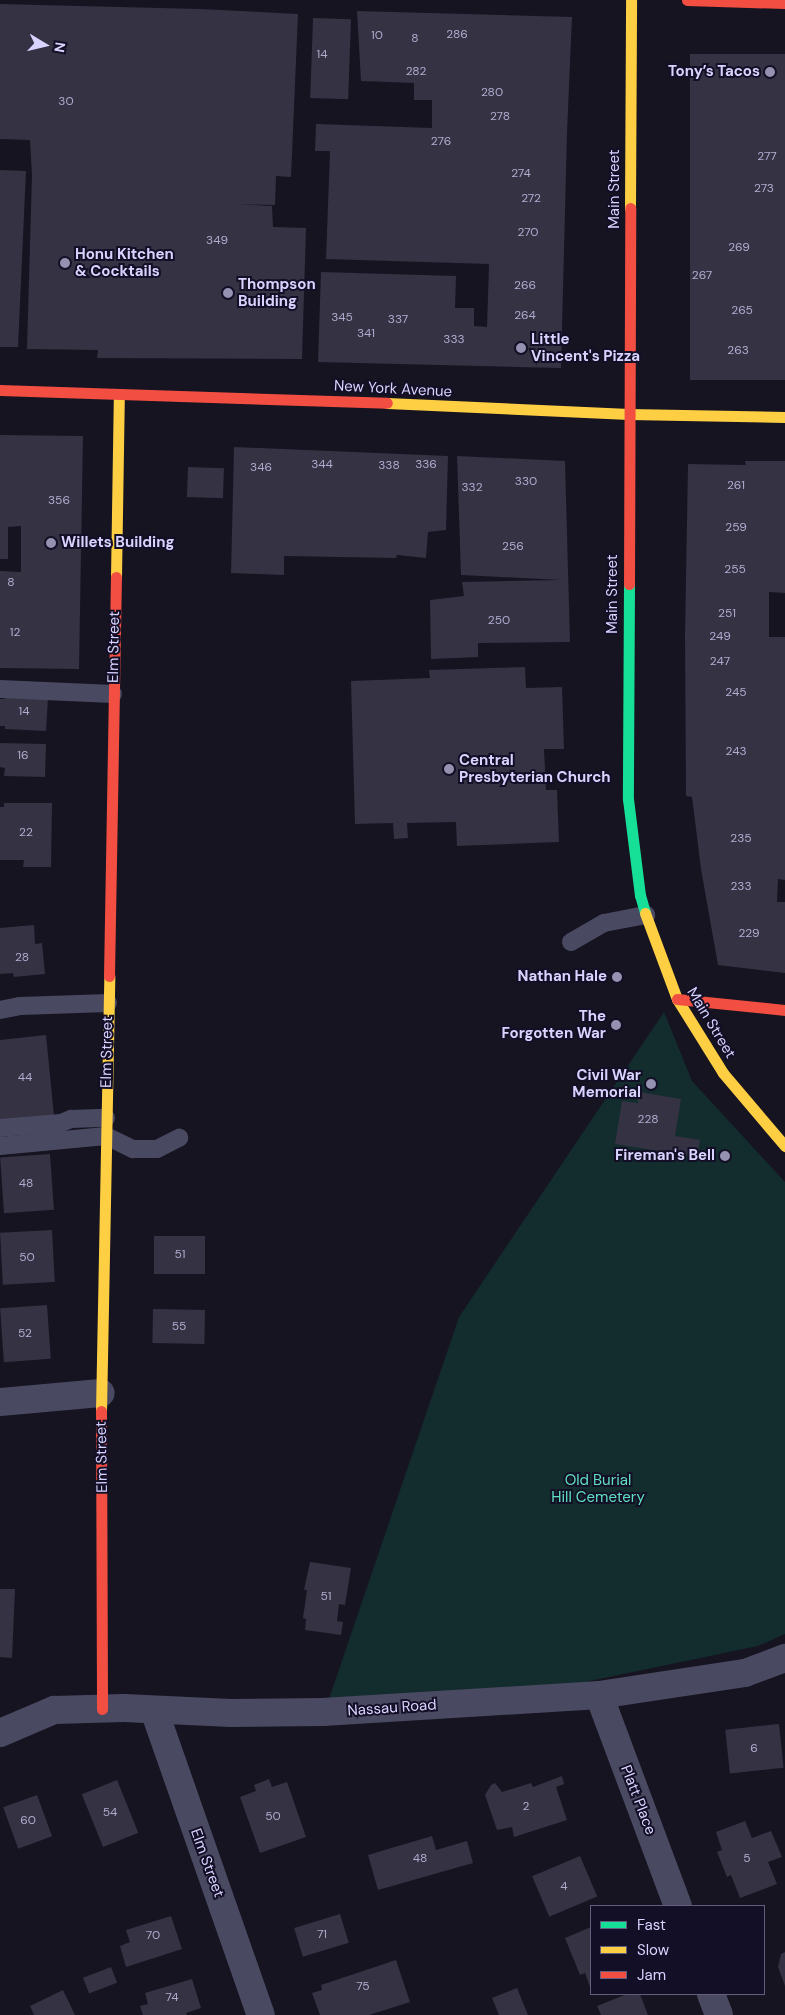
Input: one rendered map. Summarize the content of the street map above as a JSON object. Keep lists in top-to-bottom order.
{
  "streets": {
    "main road": ["Main Street", "New York Avenue", "Elm Street"],
    "street": ["Nassau Road", "Platt Place"]
  },
  "crossings": [
    ["Main Street", "New York Avenue"],
    ["New York Avenue", "Elm Street"],
    ["Elm Street", "Nassau Road"],
    ["Nassau Road", "Platt Place"]
  ],
  "parks": ["Old Burial Hill Cemetery"],
  "places": [
    "Tony’s Tacos",
    "Honu Kitchen & Cocktails",
    "Thompson Building",
    "Little Vincent's Pizza",
    "Willets Building",
    "Central Presbyterian Church",
    "Nathan Hale",
    "The Forgotten War",
    "Civil War Memorial",
    "Fireman's Bell"
  ],
  "house_numbers": [
    "286",
    "10",
    "8",
    "14",
    "282",
    "280",
    "30",
    "278",
    "276",
    "277",
    "274",
    "273",
    "272",
    "270",
    "349",
    "269",
    "267",
    "266",
    "265",
    "264",
    "345",
    "337",
    "341",
    "333",
    "263",
    "344",
    "336",
    "338",
    "346",
    "330",
    "261",
    "332",
    "356",
    "259",
    "256",
    "255",
    "8",
    "251",
    "250",
    "12",
    "249",
    "247",
    "245",
    "14",
    "243",
    "16",
    "22",
    "235",
    "233",
    "229",
    "28",
    "44",
    "228",
    "48",
    "51",
    "50",
    "55",
    "52",
    "51",
    "6",
    "2",
    "54",
    "50",
    "60",
    "48",
    "5",
    "4",
    "71",
    "70",
    "75",
    "74"
  ],
  "legend": ["Fast", "Slow", "Jam"],
  "north": "right"
}
